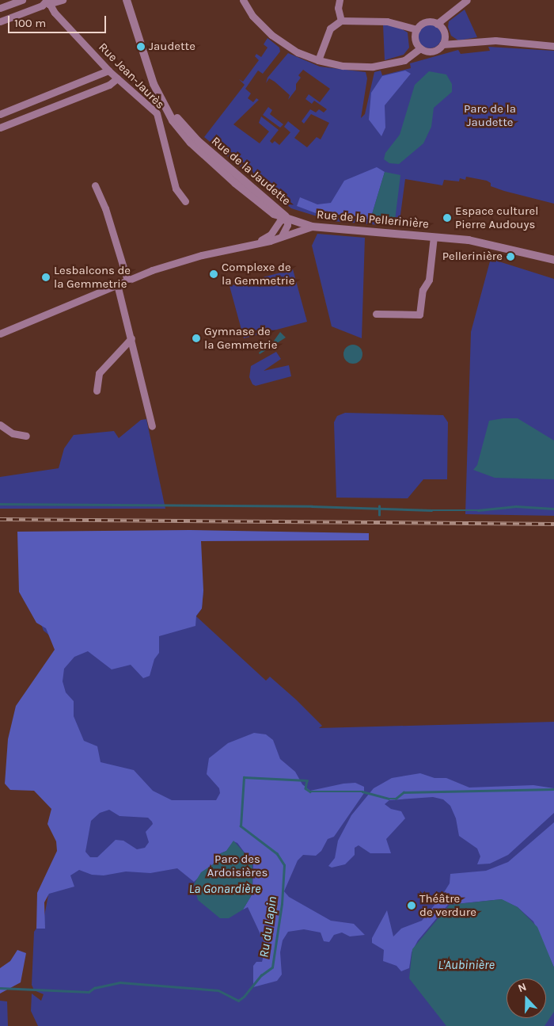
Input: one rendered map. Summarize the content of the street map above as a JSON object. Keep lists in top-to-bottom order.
{
  "streets": {
    "street": ["Rue Jean-Jaurès", "Rue de la Jaudette", "Rue de la Pellerinière"]
  },
  "crossings": [
    ["Rue de la Jaudette", "Rue de la Pellerinière"]
  ],
  "water": ["La Gonardière", "Ru du Lapin", "L'Aubinière"],
  "parks": ["Parc de la Jaudette", "Parc des Ardoisières"],
  "places": [
    "Jaudette",
    "Espace culturel Pierre Audouys",
    "Pellerinière",
    "Complexe de la Gemmetrie",
    "Lesbalcons de la Gemmetrie",
    "Gymnase de la Gemmetrie",
    "Théâtre de verdure"
  ],
  "scale_bar": "100 m",
  "north": "top"
}
